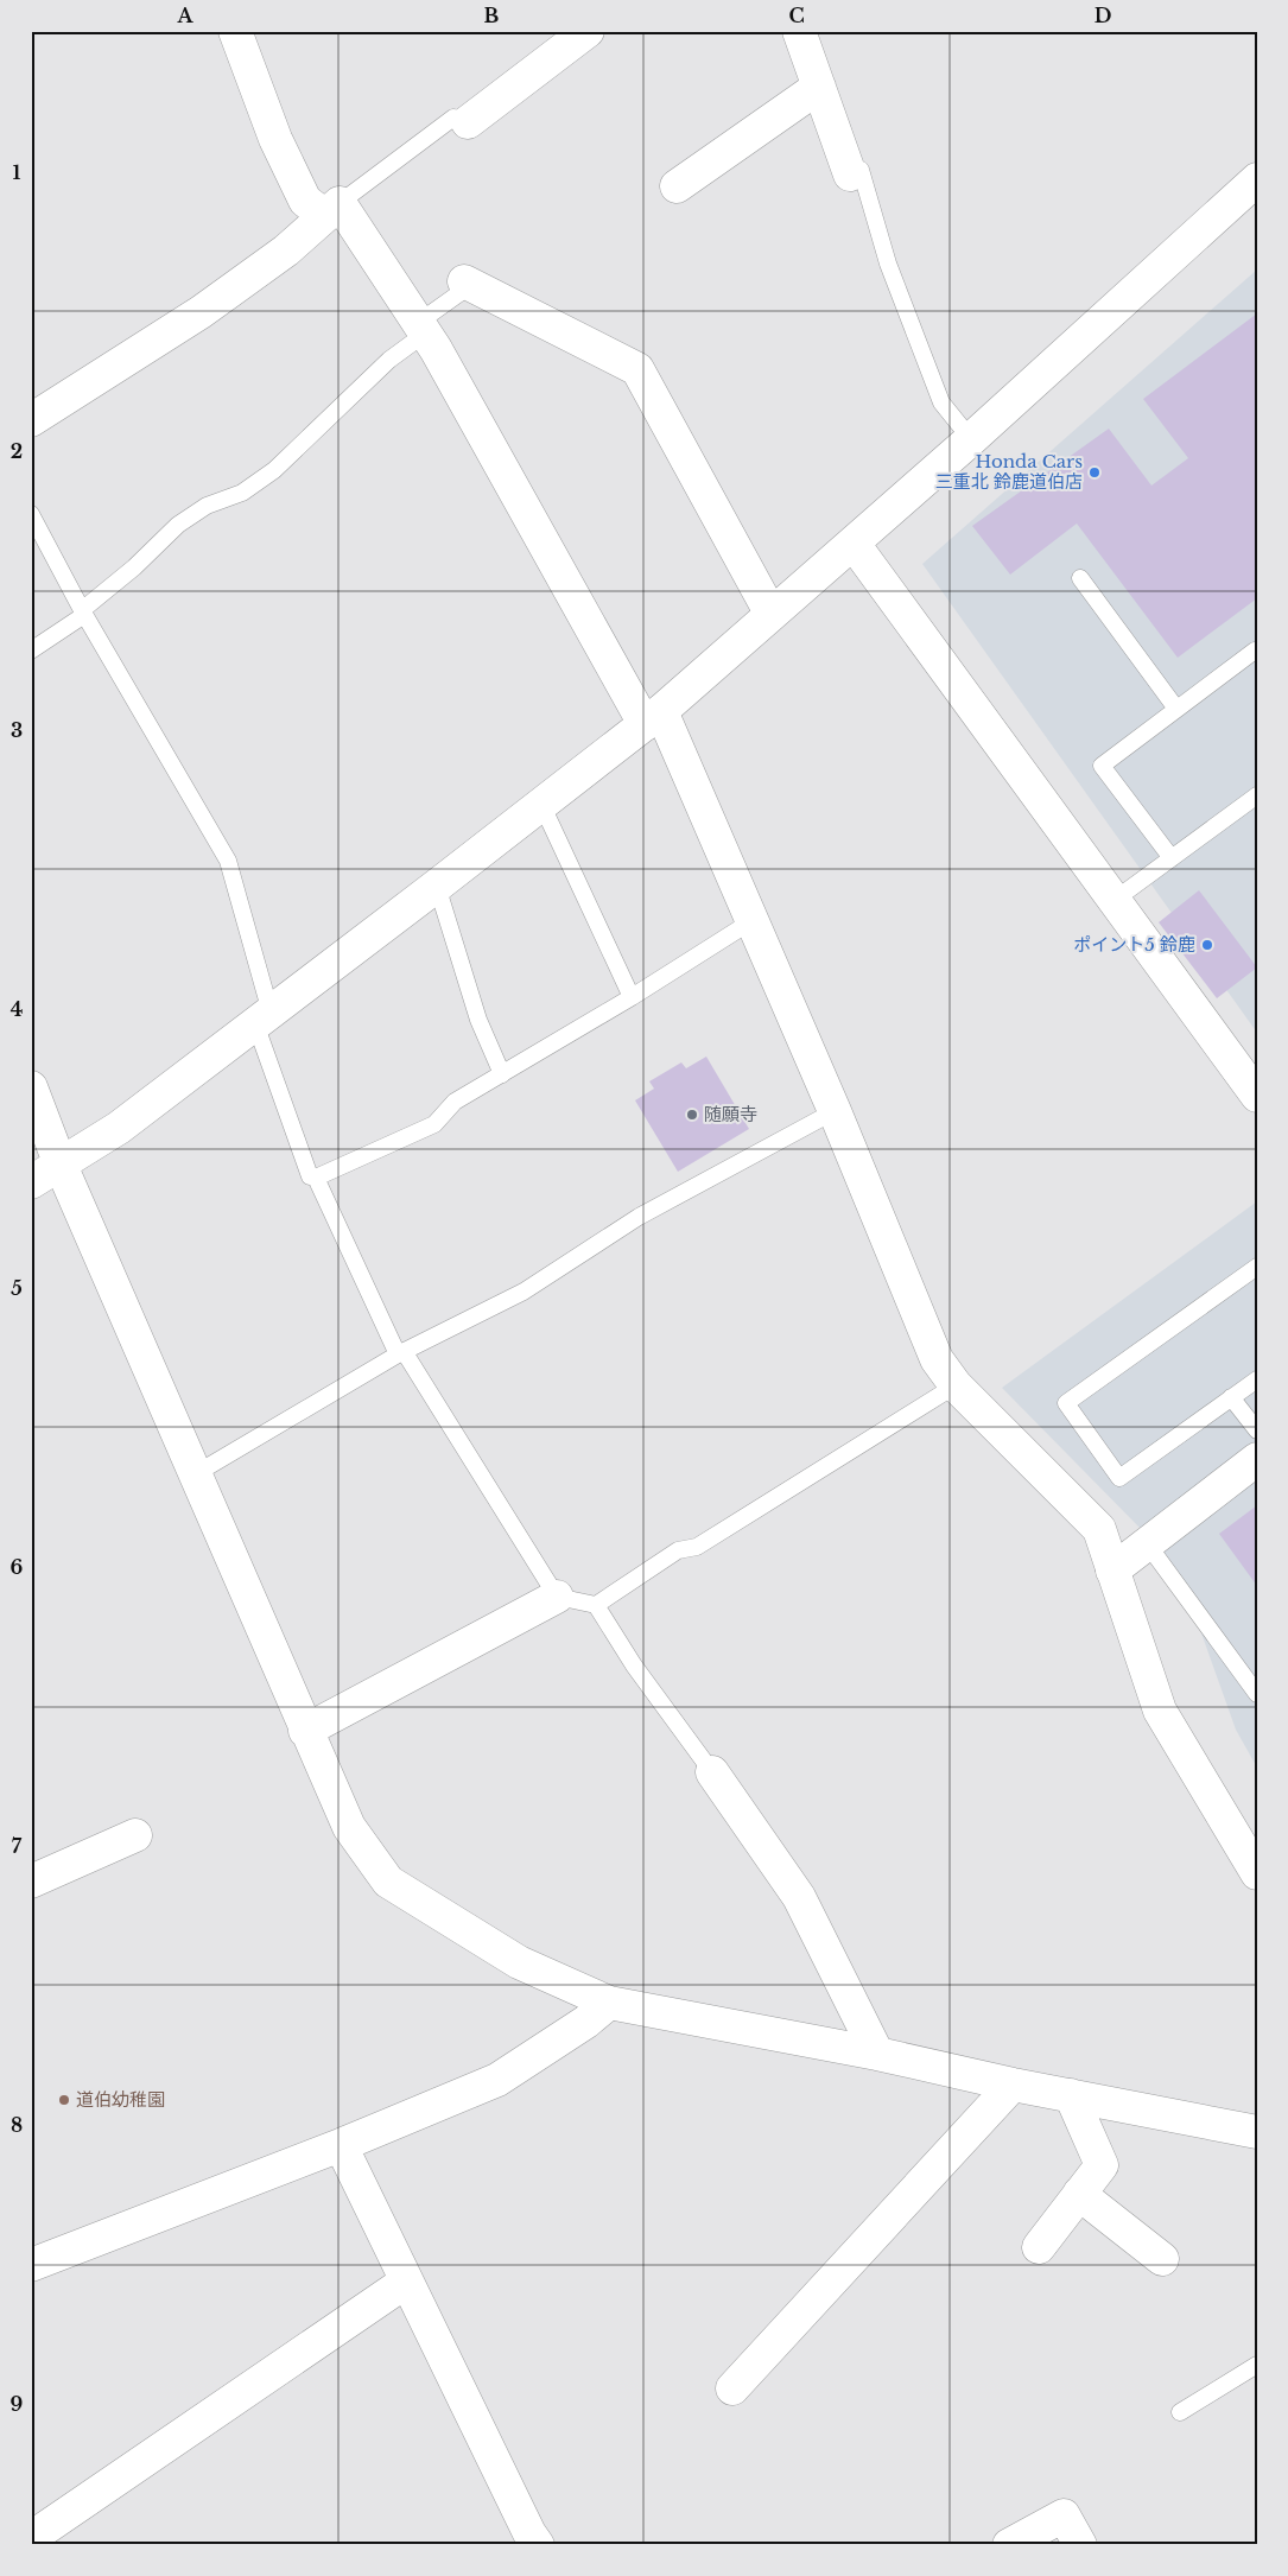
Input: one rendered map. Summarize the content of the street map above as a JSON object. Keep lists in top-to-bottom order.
{
  "places": [
    "Honda Cars 三重北 鈴鹿道伯店",
    "ポイント5 鈴鹿",
    "随願寺",
    "道伯幼稚園"
  ],
  "grid": {
    "columns": [
      "A",
      "B",
      "C",
      "D"
    ],
    "rows": [
      "1",
      "2",
      "3",
      "4",
      "5",
      "6",
      "7",
      "8",
      "9"
    ]
  }
}
